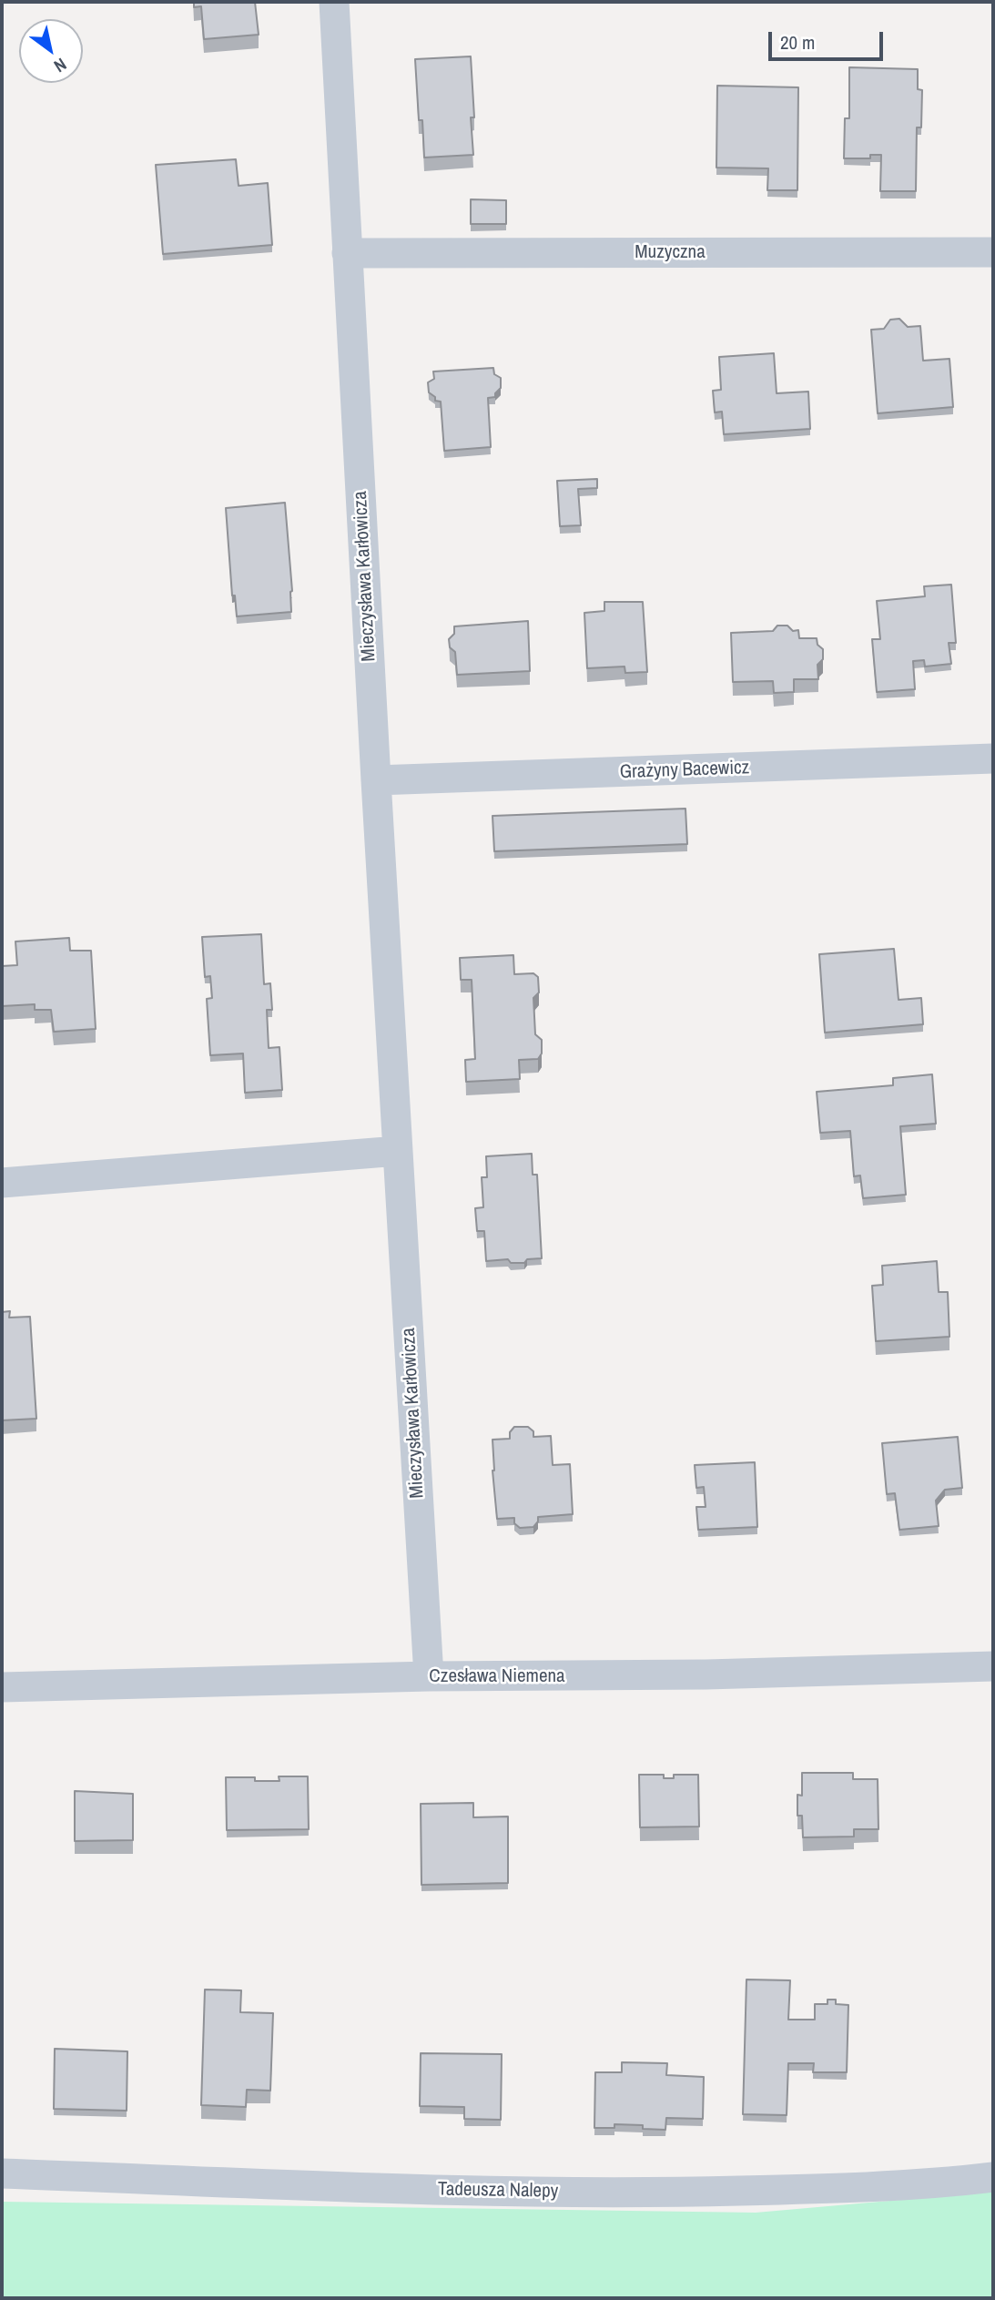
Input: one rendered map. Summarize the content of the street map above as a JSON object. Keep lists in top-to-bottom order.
{
  "streets": {
    "street": [
      "Muzyczna",
      "Mieczysława Karłowicza",
      "Grażyny Bacewicz",
      "Czesława Niemena",
      "Tadeusza Nalepy"
    ]
  },
  "crossings": [
    ["Muzyczna", "Mieczysława Karłowicza"],
    ["Mieczysława Karłowicza", "Grażyny Bacewicz"],
    ["Mieczysława Karłowicza", "Czesława Niemena"]
  ],
  "scale_bar": "20 m",
  "north": "bottom right"
}
